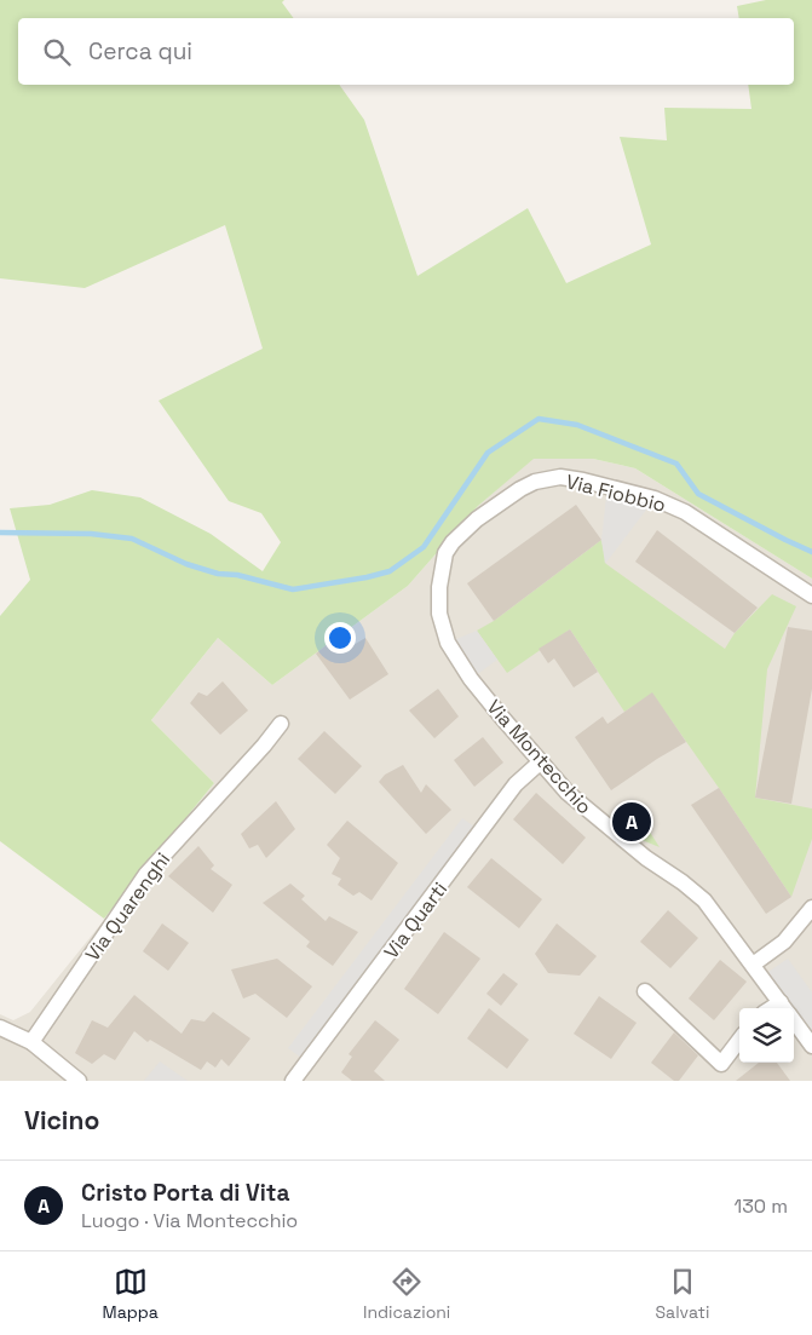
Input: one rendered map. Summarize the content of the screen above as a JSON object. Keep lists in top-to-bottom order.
{
  "streets": {
    "street": [
      "Via Fiobbio",
      "Via Montecchio",
      "Via Quarenghi",
      "Via Quarti"
    ]
  },
  "crossings": [
    ["Via Fiobbio", "Via Montecchio"],
    ["Via Montecchio", "Via Quarti"]
  ],
  "page": {
    "search": "Cerca qui",
    "pins": "A",
    "heading": "Vicino",
    "list": [
      {
        "mark": "A",
        "name": "Cristo Porta di Vita",
        "note": "Luogo · Via Montecchio",
        "value": "130 m"
      }
    ],
    "nav": ["Mappa", "Indicazioni", "Salvati"]
  }
}
